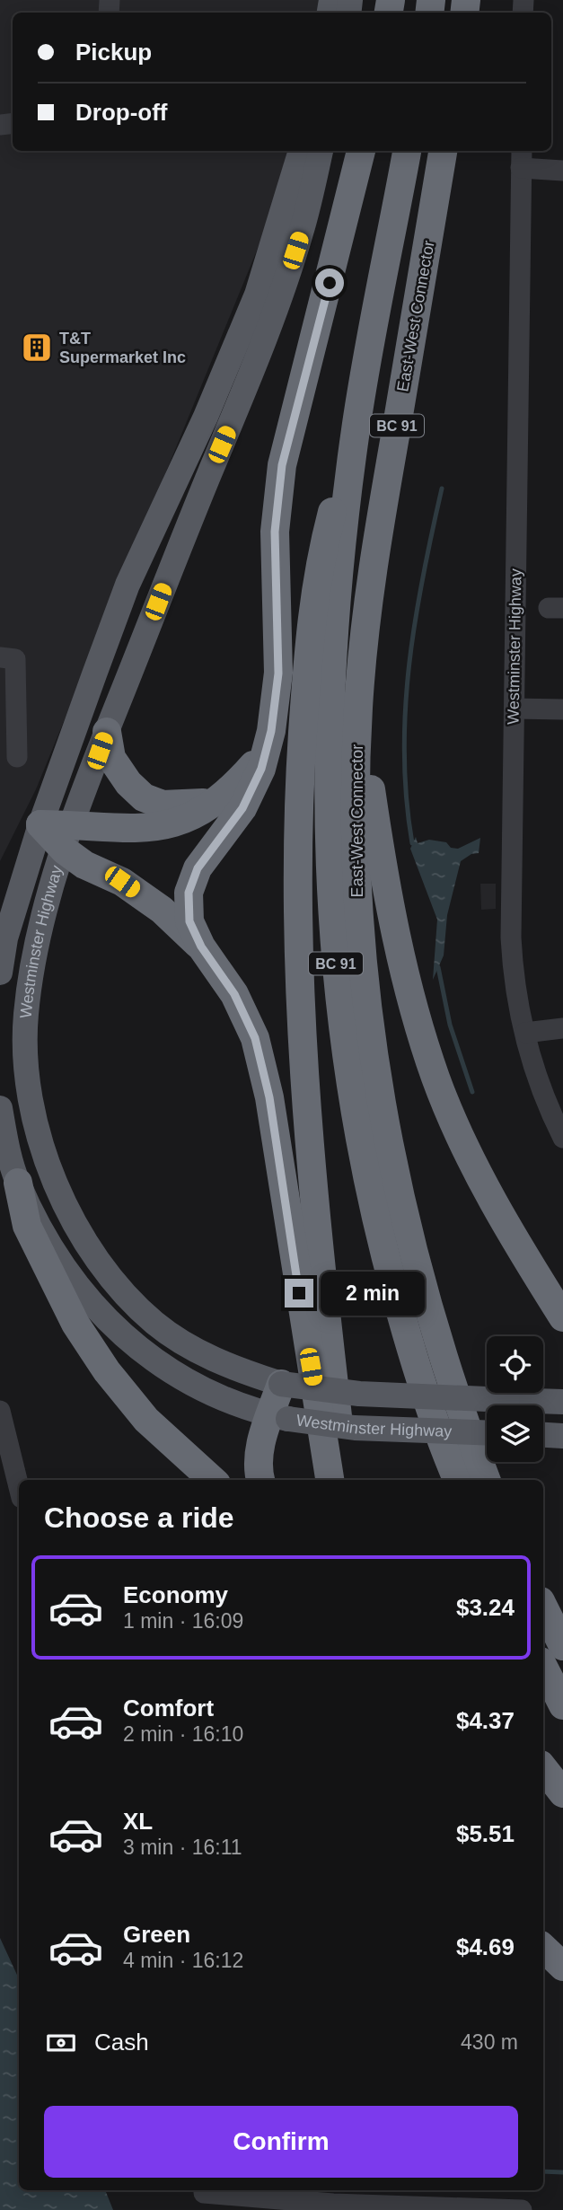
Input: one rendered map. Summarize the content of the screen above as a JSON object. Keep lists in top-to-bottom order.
{
  "streets": {
    "highway": ["East-West Connector", "BC 91"],
    "main road": ["Westminster Highway"]
  },
  "places": {
    "building": ["T&T Supermarket Inc"]
  },
  "page": {
    "banner": ["Pickup", "Drop-off"],
    "bubble": "2 min",
    "heading": "Choose a ride",
    "list": [
      {
        "name": "Economy",
        "note": "1 min · 16:09",
        "value": "$3.24"
      },
      {
        "name": "Comfort",
        "note": "2 min · 16:10",
        "value": "$4.37"
      },
      {
        "name": "XL",
        "note": "3 min · 16:11",
        "value": "$5.51"
      },
      {
        "name": "Green",
        "note": "4 min · 16:12",
        "value": "$4.69"
      }
    ],
    "pay": ["Cash", "430 m"],
    "buttons": "Confirm"
  }
}
